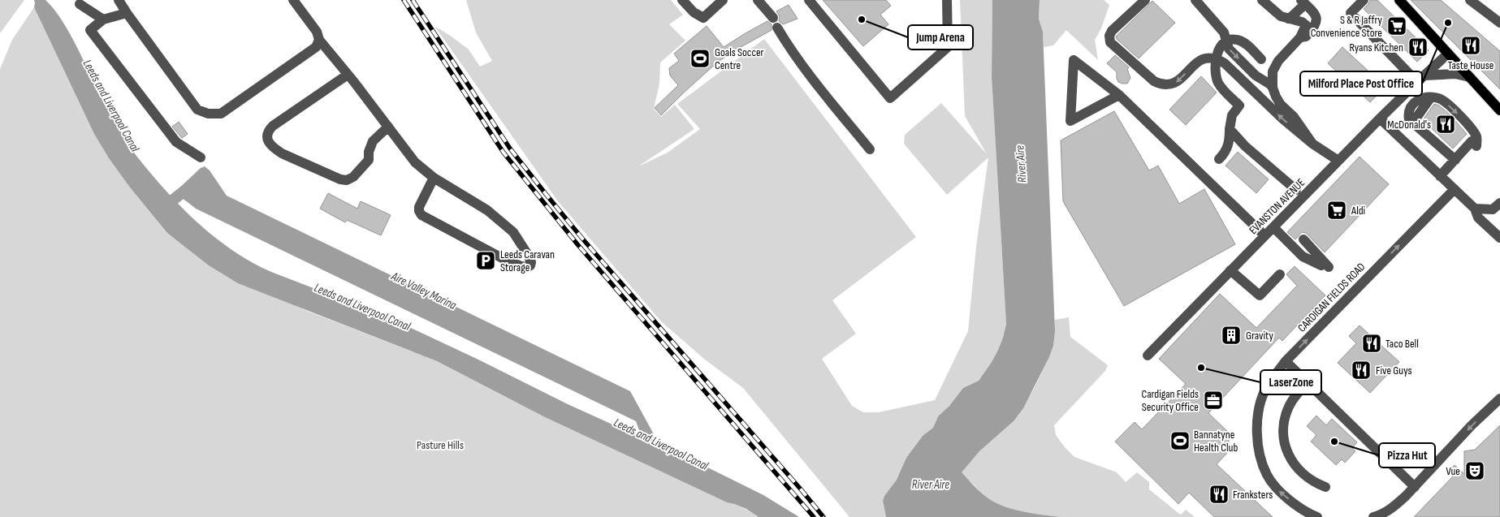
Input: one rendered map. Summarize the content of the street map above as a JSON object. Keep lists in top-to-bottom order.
{
  "streets": {
    "street": ["EVANSTON AVENUE", "CARDIGAN FIELDS ROAD"]
  },
  "one_way": ["CARDIGAN FIELDS ROAD"],
  "water": ["Leeds and Liverpool Canal", "River Aire", "Aire Valley Marina"],
  "parks": ["Pasture Hills"],
  "places": {
    "other": [
      "Jump Arena",
      "Milford Place Post Office",
      "LaserZone",
      "Pizza Hut"
    ],
    "supermarket": ["S & R Jaffry Convenience Store", "Aldi"],
    "restaurant": [
      "Taste House",
      "Ryans Kitchen",
      "McDonald's",
      "Taco Bell",
      "Five Guys",
      "Franksters"
    ],
    "sports": ["Goals Soccer Centre", "Bannatyne Health Club"],
    "parking": ["Leeds Caravan Storage"],
    "building": ["Gravity"],
    "office": ["Cardigan Fields Security Office"],
    "theatre": ["Vue"]
  }
}
